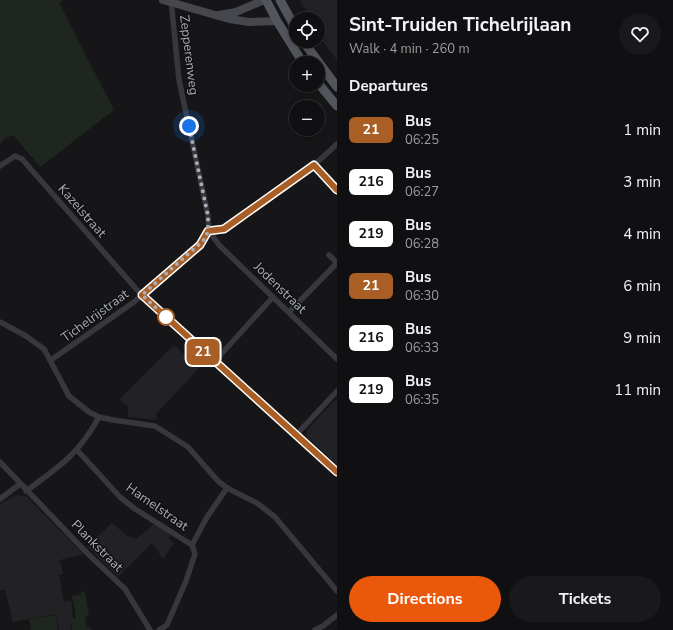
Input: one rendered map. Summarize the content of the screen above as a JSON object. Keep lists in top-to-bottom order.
{
  "streets": {
    "street": [
      "Zepperenweg",
      "Kazelstraat",
      "Jodenstraat",
      "Tichelrijstraat",
      "Hamelstraat",
      "Plankstraat"
    ]
  },
  "crossings": [
    ["Zepperenweg", "Jodenstraat"],
    ["Zepperenweg", "Tichelrijstraat"],
    ["Kazelstraat", "Tichelrijstraat"],
    ["Jodenstraat", "Tichelrijstraat"]
  ],
  "lines": ["bus line 21"],
  "page": {
    "on_map": "21",
    "heading": [
      ["Sint-Truiden Tichelrijlaan", "Walk · 4 min · 260 m"],
      "Departures"
    ],
    "map_buttons": ["+", "−"],
    "list": [
      {
        "mark": "21",
        "name": "Bus",
        "note": "06:25",
        "value": "1 min"
      },
      {
        "mark": "216",
        "name": "Bus",
        "note": "06:27",
        "value": "3 min"
      },
      {
        "mark": "219",
        "name": "Bus",
        "note": "06:28",
        "value": "4 min"
      },
      {
        "mark": "21",
        "name": "Bus",
        "note": "06:30",
        "value": "6 min"
      },
      {
        "mark": "216",
        "name": "Bus",
        "note": "06:33",
        "value": "9 min"
      },
      {
        "mark": "219",
        "name": "Bus",
        "note": "06:35",
        "value": "11 min"
      }
    ],
    "buttons": ["Directions", "Tickets"]
  }
}
